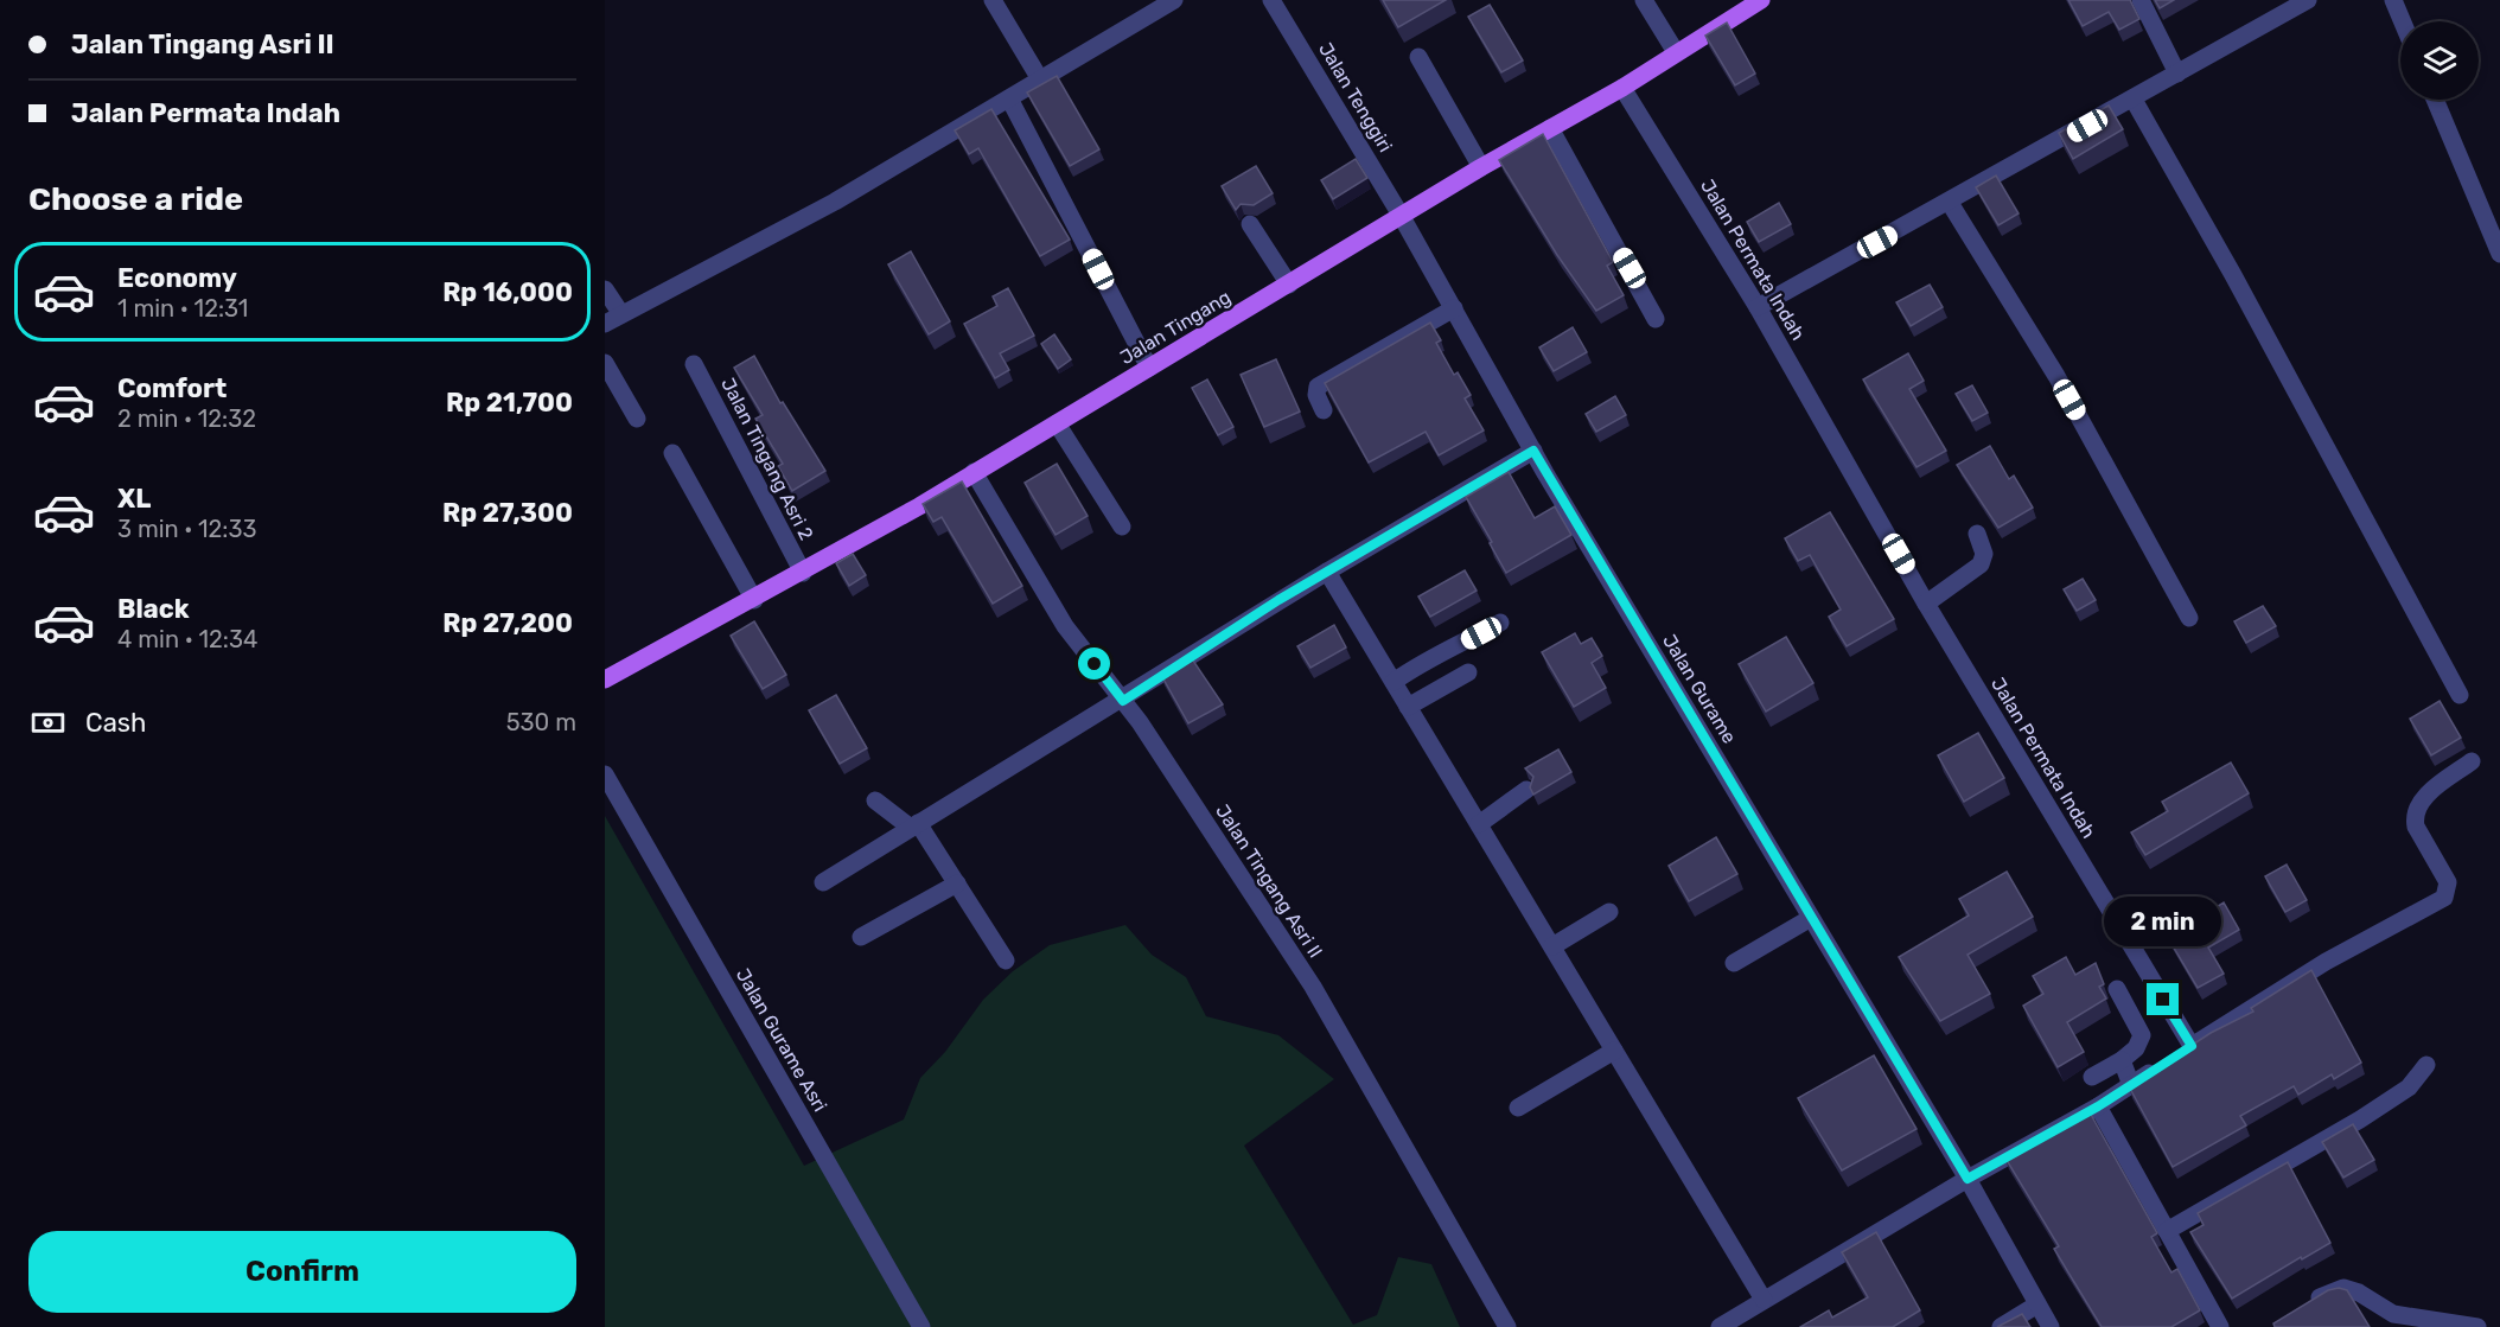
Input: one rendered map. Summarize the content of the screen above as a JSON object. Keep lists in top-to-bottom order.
{
  "streets": {
    "main road": ["Jalan Tingang"],
    "street": [
      "Jalan Tenggiri",
      "Jalan Permata Indah",
      "Jalan Tingang Asri 2",
      "Jalan Gurame",
      "Jalan Tingang Asri II",
      "Jalan Gurame Asri"
    ]
  },
  "crossings": [
    ["Jalan Tenggiri", "Jalan Tingang"],
    ["Jalan Tenggiri", "Jalan Gurame"],
    ["Jalan Permata Indah", "Jalan Tingang"],
    ["Jalan Tingang", "Jalan Tingang Asri 2"],
    ["Jalan Tingang", "Jalan Gurame"],
    ["Jalan Tingang", "Jalan Tingang Asri II"]
  ],
  "page": {
    "banner": ["Jalan Tingang Asri II", "Jalan Permata Indah"],
    "heading": "Choose a ride",
    "list": [
      {
        "name": "Economy",
        "note": "1 min · 12:31",
        "value": "Rp 16,000"
      },
      {
        "name": "Comfort",
        "note": "2 min · 12:32",
        "value": "Rp 21,700"
      },
      {
        "name": "XL",
        "note": "3 min · 12:33",
        "value": "Rp 27,300"
      },
      {
        "name": "Black",
        "note": "4 min · 12:34",
        "value": "Rp 27,200"
      }
    ],
    "pay": ["Cash", "530 m"],
    "bubble": "2 min",
    "buttons": "Confirm"
  }
}
